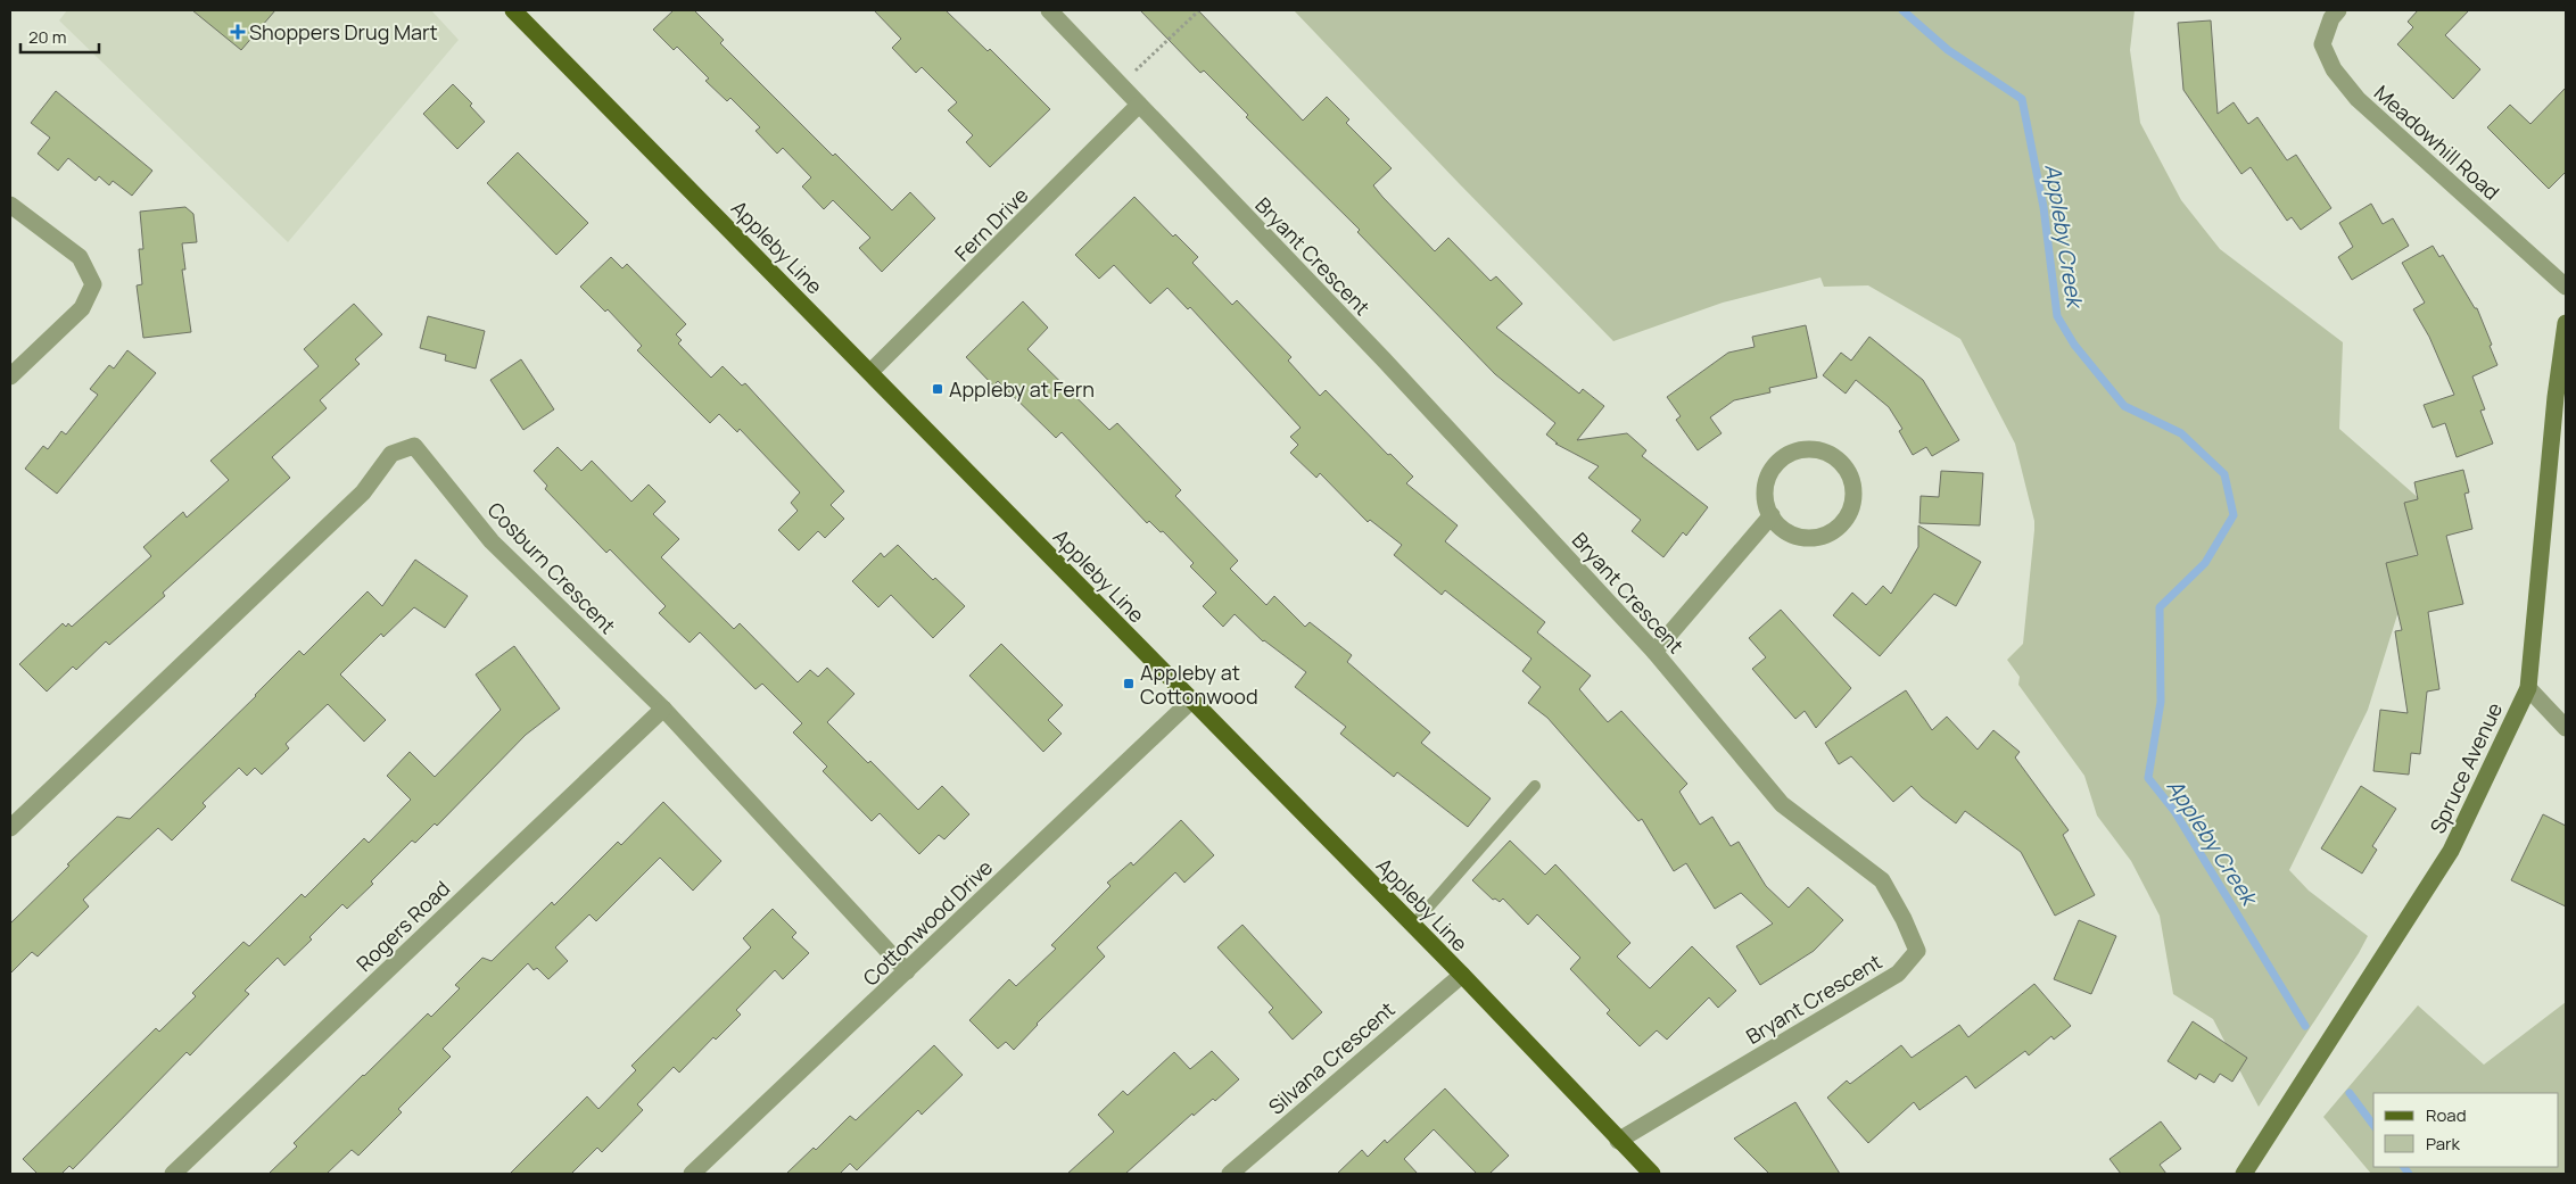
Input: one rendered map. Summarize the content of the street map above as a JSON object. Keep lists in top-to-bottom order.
{
  "streets": {
    "main road": ["Appleby Line"],
    "street": [
      "Meadowhill Road",
      "Fern Drive",
      "Bryant Crescent",
      "Cosburn Crescent",
      "Spruce Avenue",
      "Cottonwood Drive",
      "Rogers Road",
      "Silvana Crescent"
    ]
  },
  "crossings": [
    ["Fern Drive", "Appleby Line"],
    ["Fern Drive", "Bryant Crescent"],
    ["Appleby Line", "Bryant Crescent"],
    ["Appleby Line", "Cottonwood Drive"],
    ["Appleby Line", "Silvana Crescent"],
    ["Cosburn Crescent", "Cottonwood Drive"],
    ["Cosburn Crescent", "Rogers Road"]
  ],
  "water": ["Appleby Creek"],
  "places": {
    "health": ["Shoppers Drug Mart"],
    "transit": ["Appleby at Fern", "Appleby at Cottonwood"]
  },
  "legend": ["Road", "Park"],
  "scale_bar": "20 m"
}
